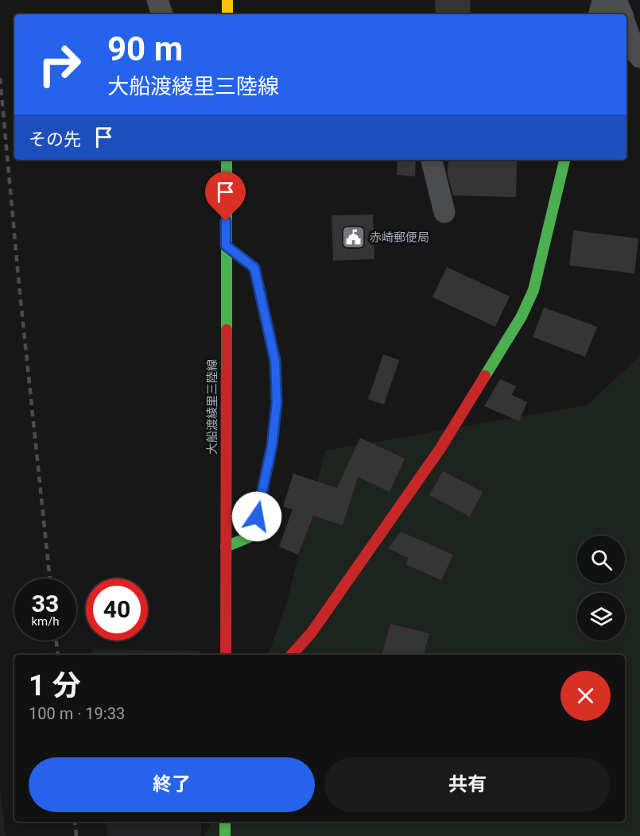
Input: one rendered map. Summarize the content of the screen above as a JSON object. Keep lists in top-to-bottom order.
{
  "streets": {
    "street": ["大船渡綾里三陸線"]
  },
  "places": {
    "public building": ["赤崎郵便局"]
  },
  "page": {
    "turn": ["90 m", "大船渡綾里三陸線"],
    "then": "その先",
    "speed": "33 km/h",
    "limit": "40",
    "heading": ["1 分", "100 m · 19:33"],
    "buttons": ["終了", "共有"]
  }
}
